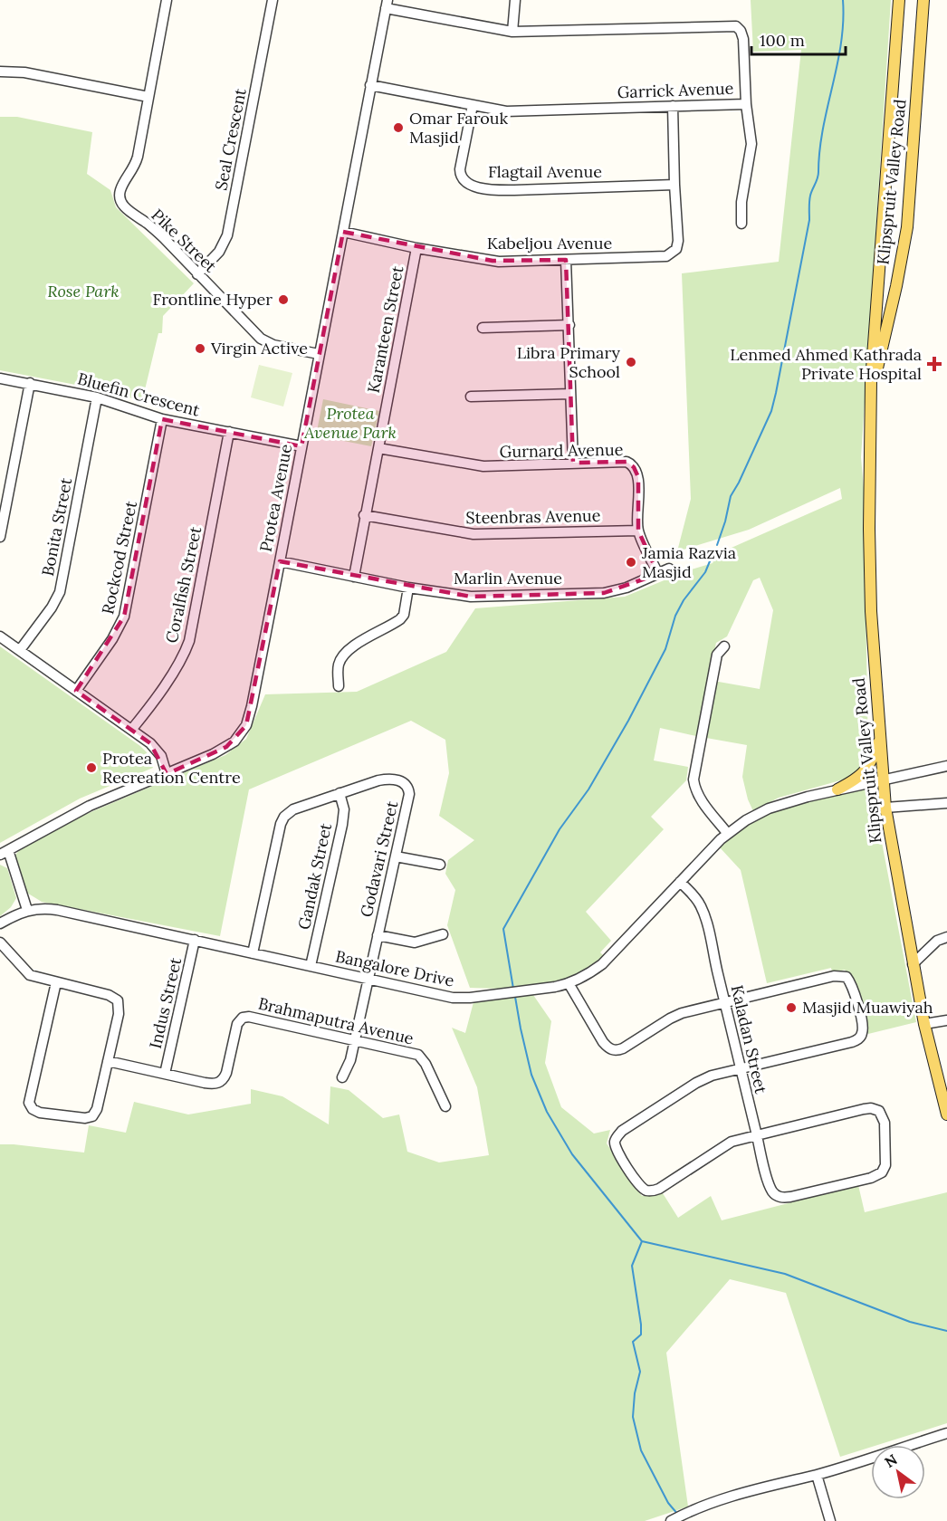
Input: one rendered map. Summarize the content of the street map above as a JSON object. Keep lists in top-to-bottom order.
{
  "streets": {
    "main road": ["Klipspruit Valley Road"],
    "street": [
      "Garrick Avenue",
      "Seal Crescent",
      "Flagtail Avenue",
      "Pike Street",
      "Kabeljou Avenue",
      "Karanteen Street",
      "Bluefin Crescent",
      "Gurnard Avenue",
      "Protea Avenue",
      "Steenbras Avenue",
      "Bonita Street",
      "Rockcod Street",
      "Marlin Avenue",
      "Coralfish Street",
      "Godavari Street",
      "Gandak Street",
      "Bangalore Drive",
      "Indus Street",
      "Brahmaputra Avenue",
      "Kaladan Street"
    ]
  },
  "crossings": [
    ["Garrick Avenue", "Flagtail Avenue"],
    ["Garrick Avenue", "Protea Avenue"],
    ["Seal Crescent", "Pike Street"],
    ["Flagtail Avenue", "Kabeljou Avenue"],
    ["Klipspruit Valley Road", "Bangalore Drive"],
    ["Pike Street", "Protea Avenue"],
    ["Kabeljou Avenue", "Karanteen Street"],
    ["Kabeljou Avenue", "Protea Avenue"],
    ["Karanteen Street", "Gurnard Avenue"],
    ["Karanteen Street", "Steenbras Avenue"],
    ["Karanteen Street", "Marlin Avenue"],
    ["Bluefin Crescent", "Protea Avenue"],
    ["Bluefin Crescent", "Bonita Street"],
    ["Bluefin Crescent", "Rockcod Street"],
    ["Bluefin Crescent", "Coralfish Street"],
    ["Gurnard Avenue", "Steenbras Avenue"],
    ["Gurnard Avenue", "Marlin Avenue"],
    ["Protea Avenue", "Marlin Avenue"],
    ["Godavari Street", "Gandak Street"],
    ["Godavari Street", "Bangalore Drive"],
    ["Godavari Street", "Brahmaputra Avenue"],
    ["Gandak Street", "Bangalore Drive"],
    ["Bangalore Drive", "Indus Street"],
    ["Bangalore Drive", "Kaladan Street"],
    ["Indus Street", "Brahmaputra Avenue"]
  ],
  "parks": ["Rose Park", "Protea Avenue Park"],
  "places": {
    "other": [
      "Omar Farouk Masjid",
      "Frontline Hyper",
      "Virgin Active",
      "Libra Primary School",
      "Jamia Razvia Masjid",
      "Protea Recreation Centre",
      "Masjid Muawiyah"
    ],
    "health": ["Lenmed Ahmed Kathrada Private Hospital"]
  },
  "scale_bar": "100 m",
  "north": "top left"
}
